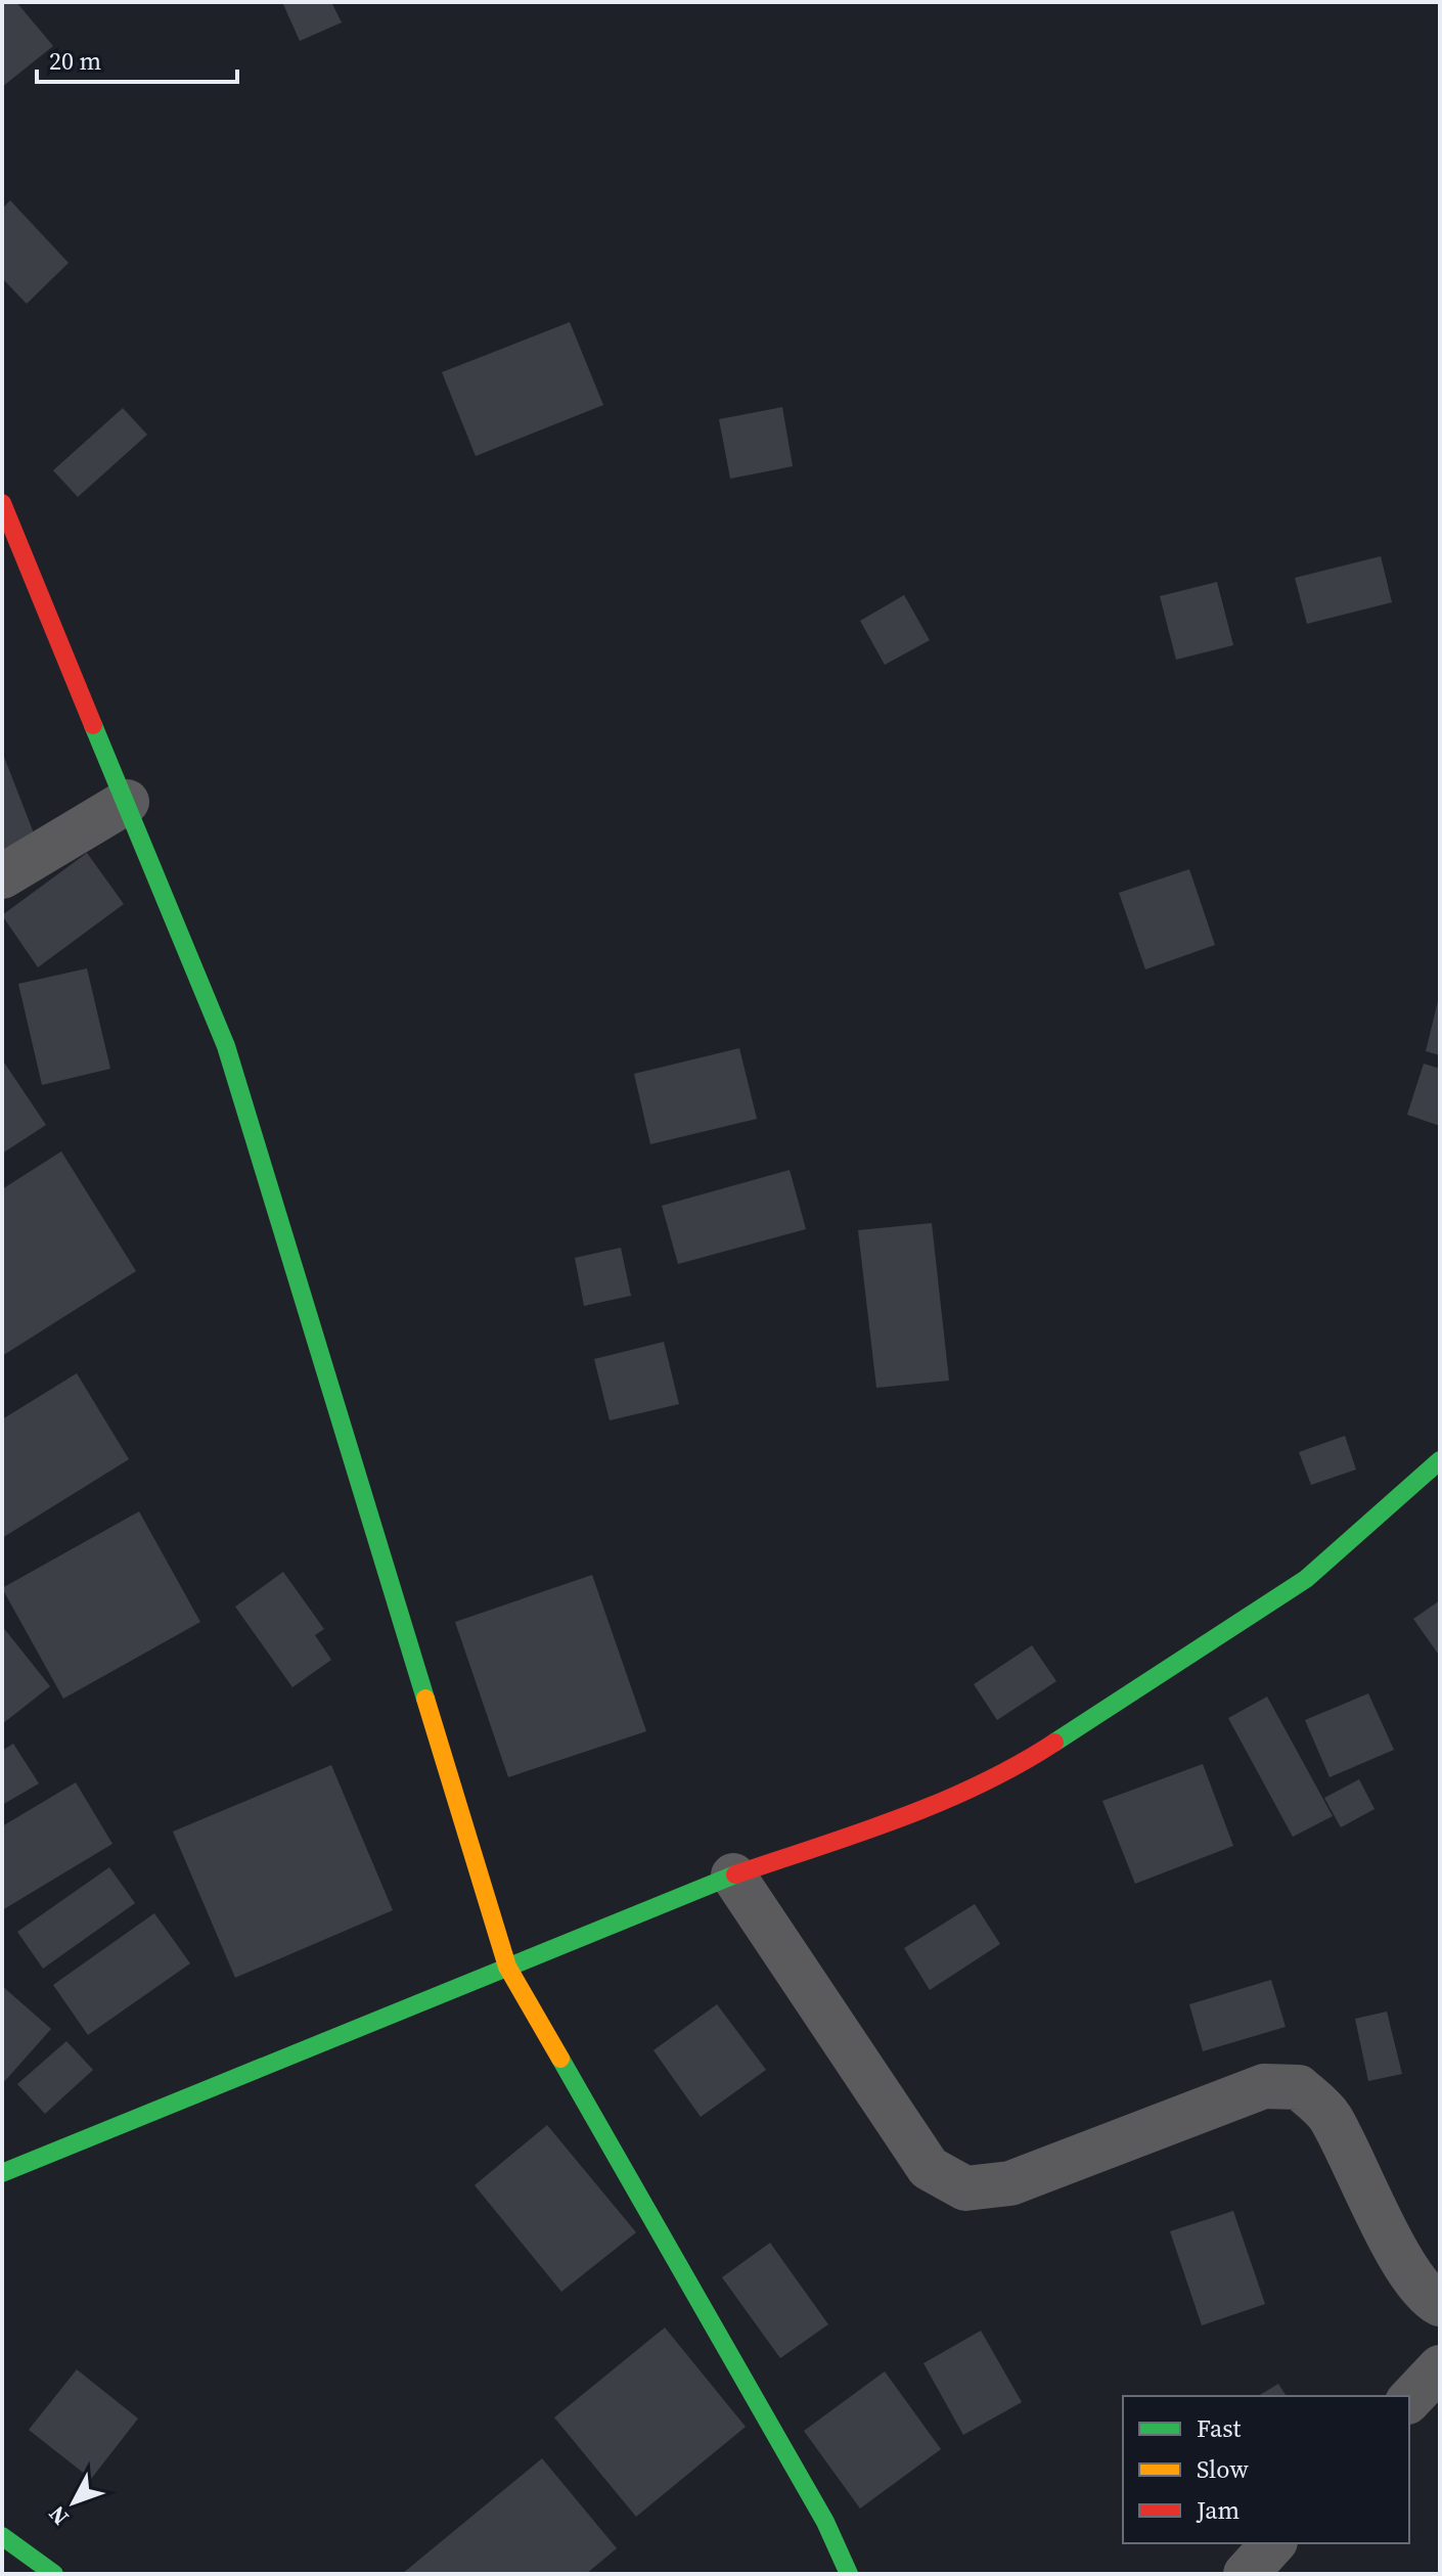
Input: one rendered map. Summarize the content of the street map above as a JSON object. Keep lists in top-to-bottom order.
{
  "legend": ["Fast", "Slow", "Jam"],
  "scale_bar": "20 m",
  "north": "bottom left"
}
